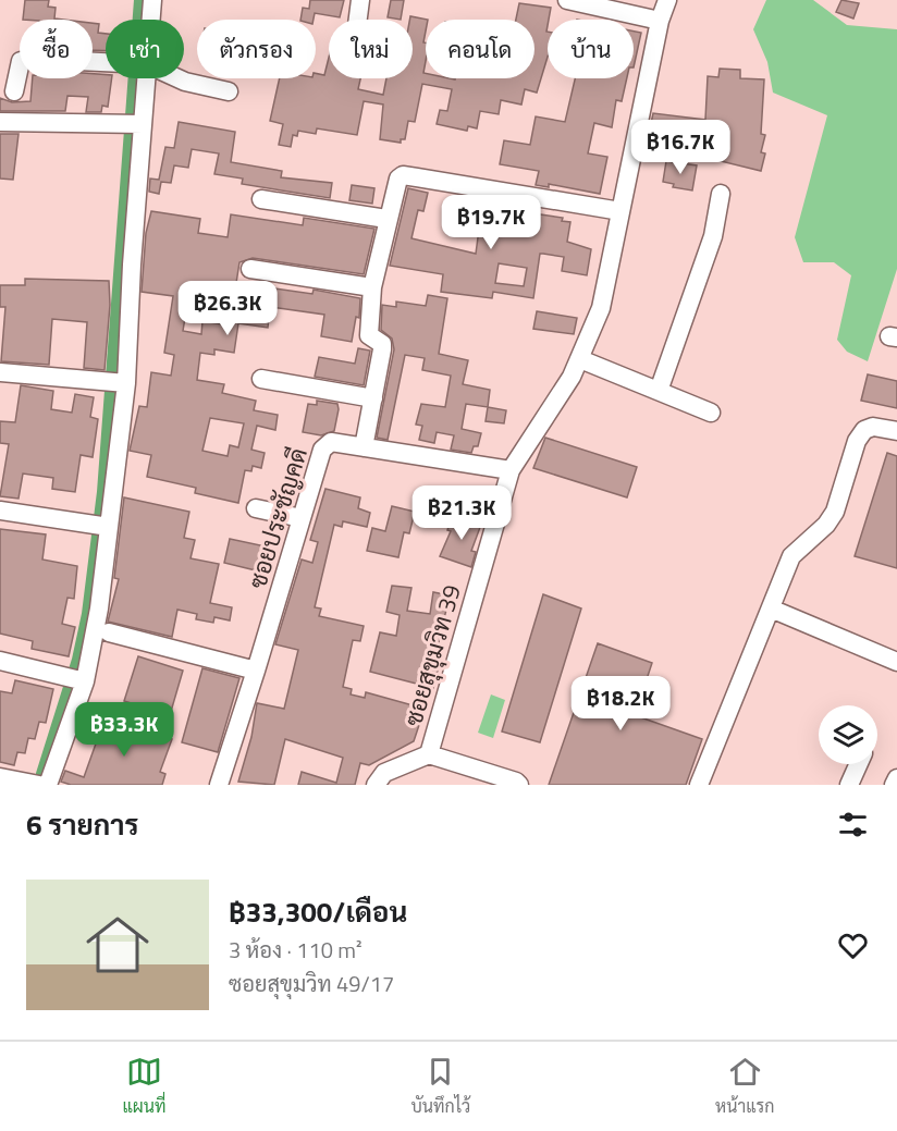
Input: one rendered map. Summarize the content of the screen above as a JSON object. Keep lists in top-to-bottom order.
{
  "streets": {
    "street": ["ซอยประชัญคดี", "ซอยสุขุมวิท 39"]
  },
  "crossings": [
    ["ซอยประชัญคดี", "ซอยสุขุมวิท 39"]
  ],
  "page": {
    "chip": [
      "ซื้อ",
      "เช่า",
      "ตัวกรอง",
      "ใหม่",
      "คอนโด",
      "บ้าน"
    ],
    "price": [
      "฿16.7K",
      "฿19.7K",
      "฿26.3K",
      "฿21.3K",
      "฿18.2K",
      "฿33.3K"
    ],
    "heading": "6 รายการ",
    "list": [
      {
        "name": "฿33,300/เดือน",
        "note": "3 ห้อง · 110 m² · ซอยสุขุมวิท 49/17"
      }
    ],
    "tabs": ["แผนที่", "บันทึกไว้", "หน้าแรก"]
  }
}
